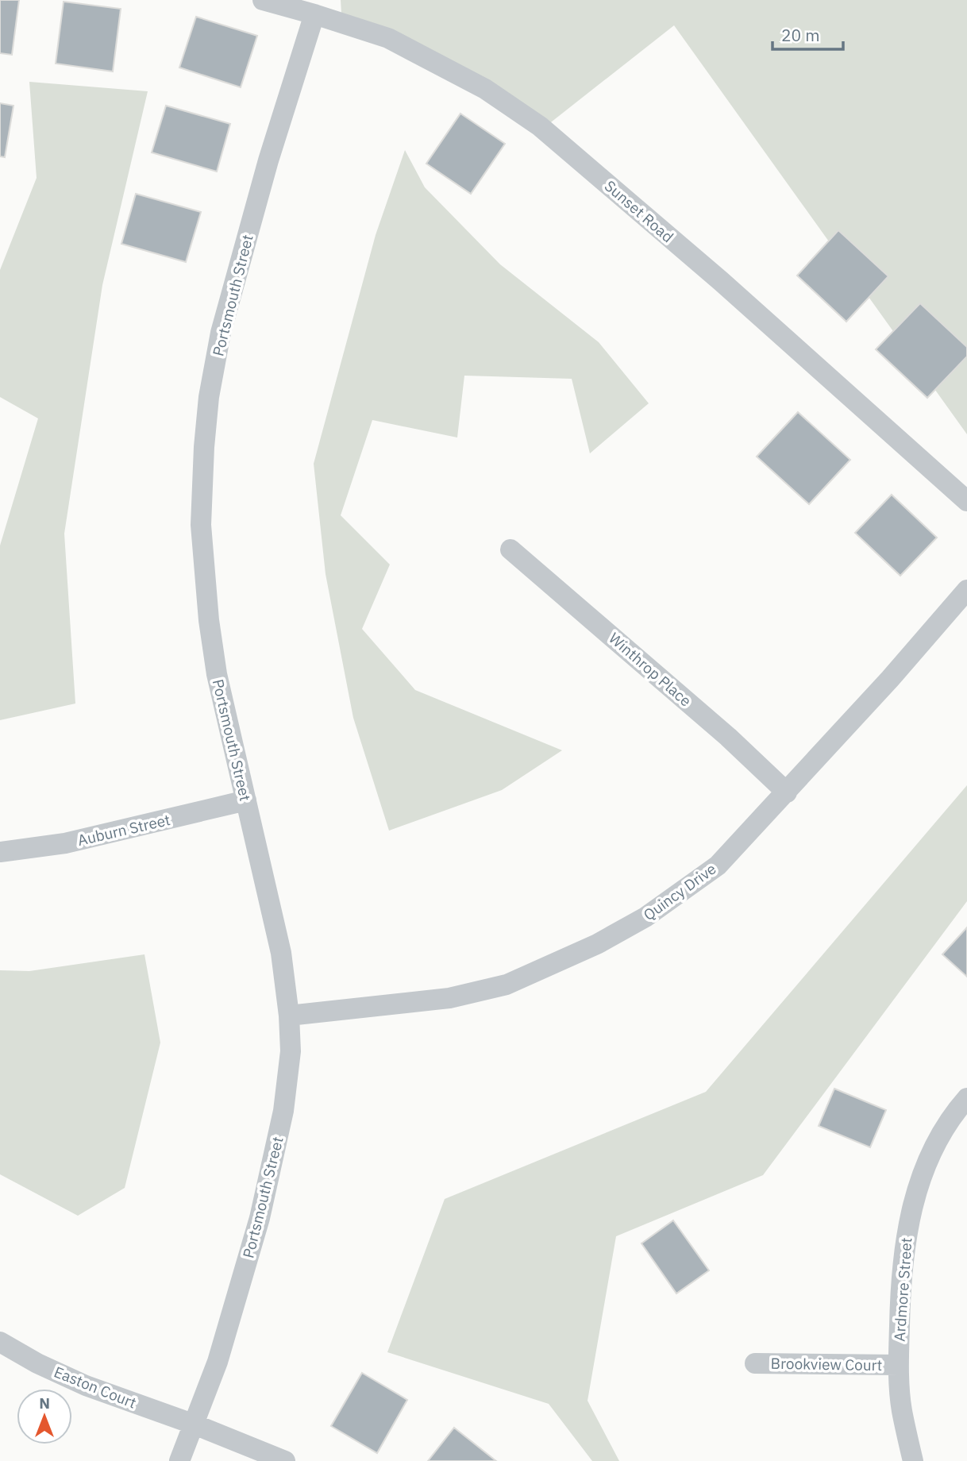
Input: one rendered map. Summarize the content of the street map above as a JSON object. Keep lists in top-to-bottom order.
{
  "streets": {
    "street": [
      "Sunset Road",
      "Portsmouth Street",
      "Winthrop Place",
      "Auburn Street",
      "Quincy Drive",
      "Ardmore Street",
      "Brookview Court",
      "Easton Court"
    ]
  },
  "crossings": [
    ["Sunset Road", "Portsmouth Street"],
    ["Portsmouth Street", "Auburn Street"],
    ["Portsmouth Street", "Quincy Drive"],
    ["Portsmouth Street", "Easton Court"],
    ["Winthrop Place", "Quincy Drive"],
    ["Ardmore Street", "Brookview Court"]
  ],
  "scale_bar": "20 m",
  "north": "top"
}
